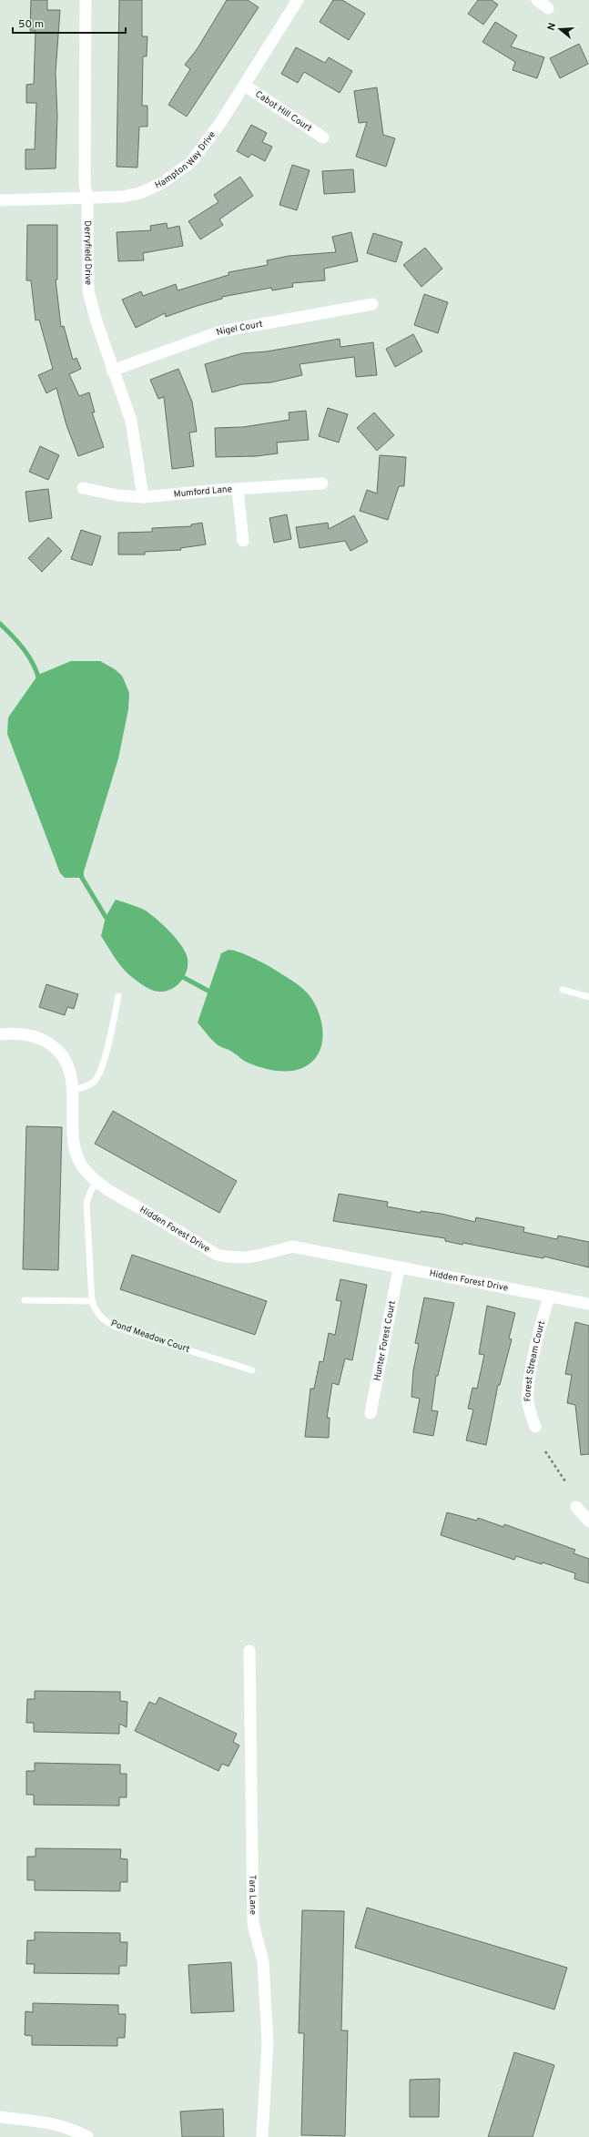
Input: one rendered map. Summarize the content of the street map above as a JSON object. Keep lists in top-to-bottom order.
{
  "streets": {
    "street": [
      "Cabot Hill Court",
      "Hampton Way Drive",
      "Derryfield Drive",
      "Nigel Court",
      "Mumford Lane",
      "Hidden Forest Drive",
      "Hunter Forest Court",
      "Forest Stream Court",
      "Tara Lane"
    ],
    "lane": ["Pond Meadow Court"]
  },
  "crossings": [
    ["Cabot Hill Court", "Hampton Way Drive"],
    ["Hampton Way Drive", "Derryfield Drive"],
    ["Derryfield Drive", "Nigel Court"],
    ["Derryfield Drive", "Mumford Lane"],
    ["Hidden Forest Drive", "Pond Meadow Court"],
    ["Hidden Forest Drive", "Hunter Forest Court"],
    ["Hidden Forest Drive", "Forest Stream Court"]
  ],
  "scale_bar": "50 m",
  "north": "left"
}
